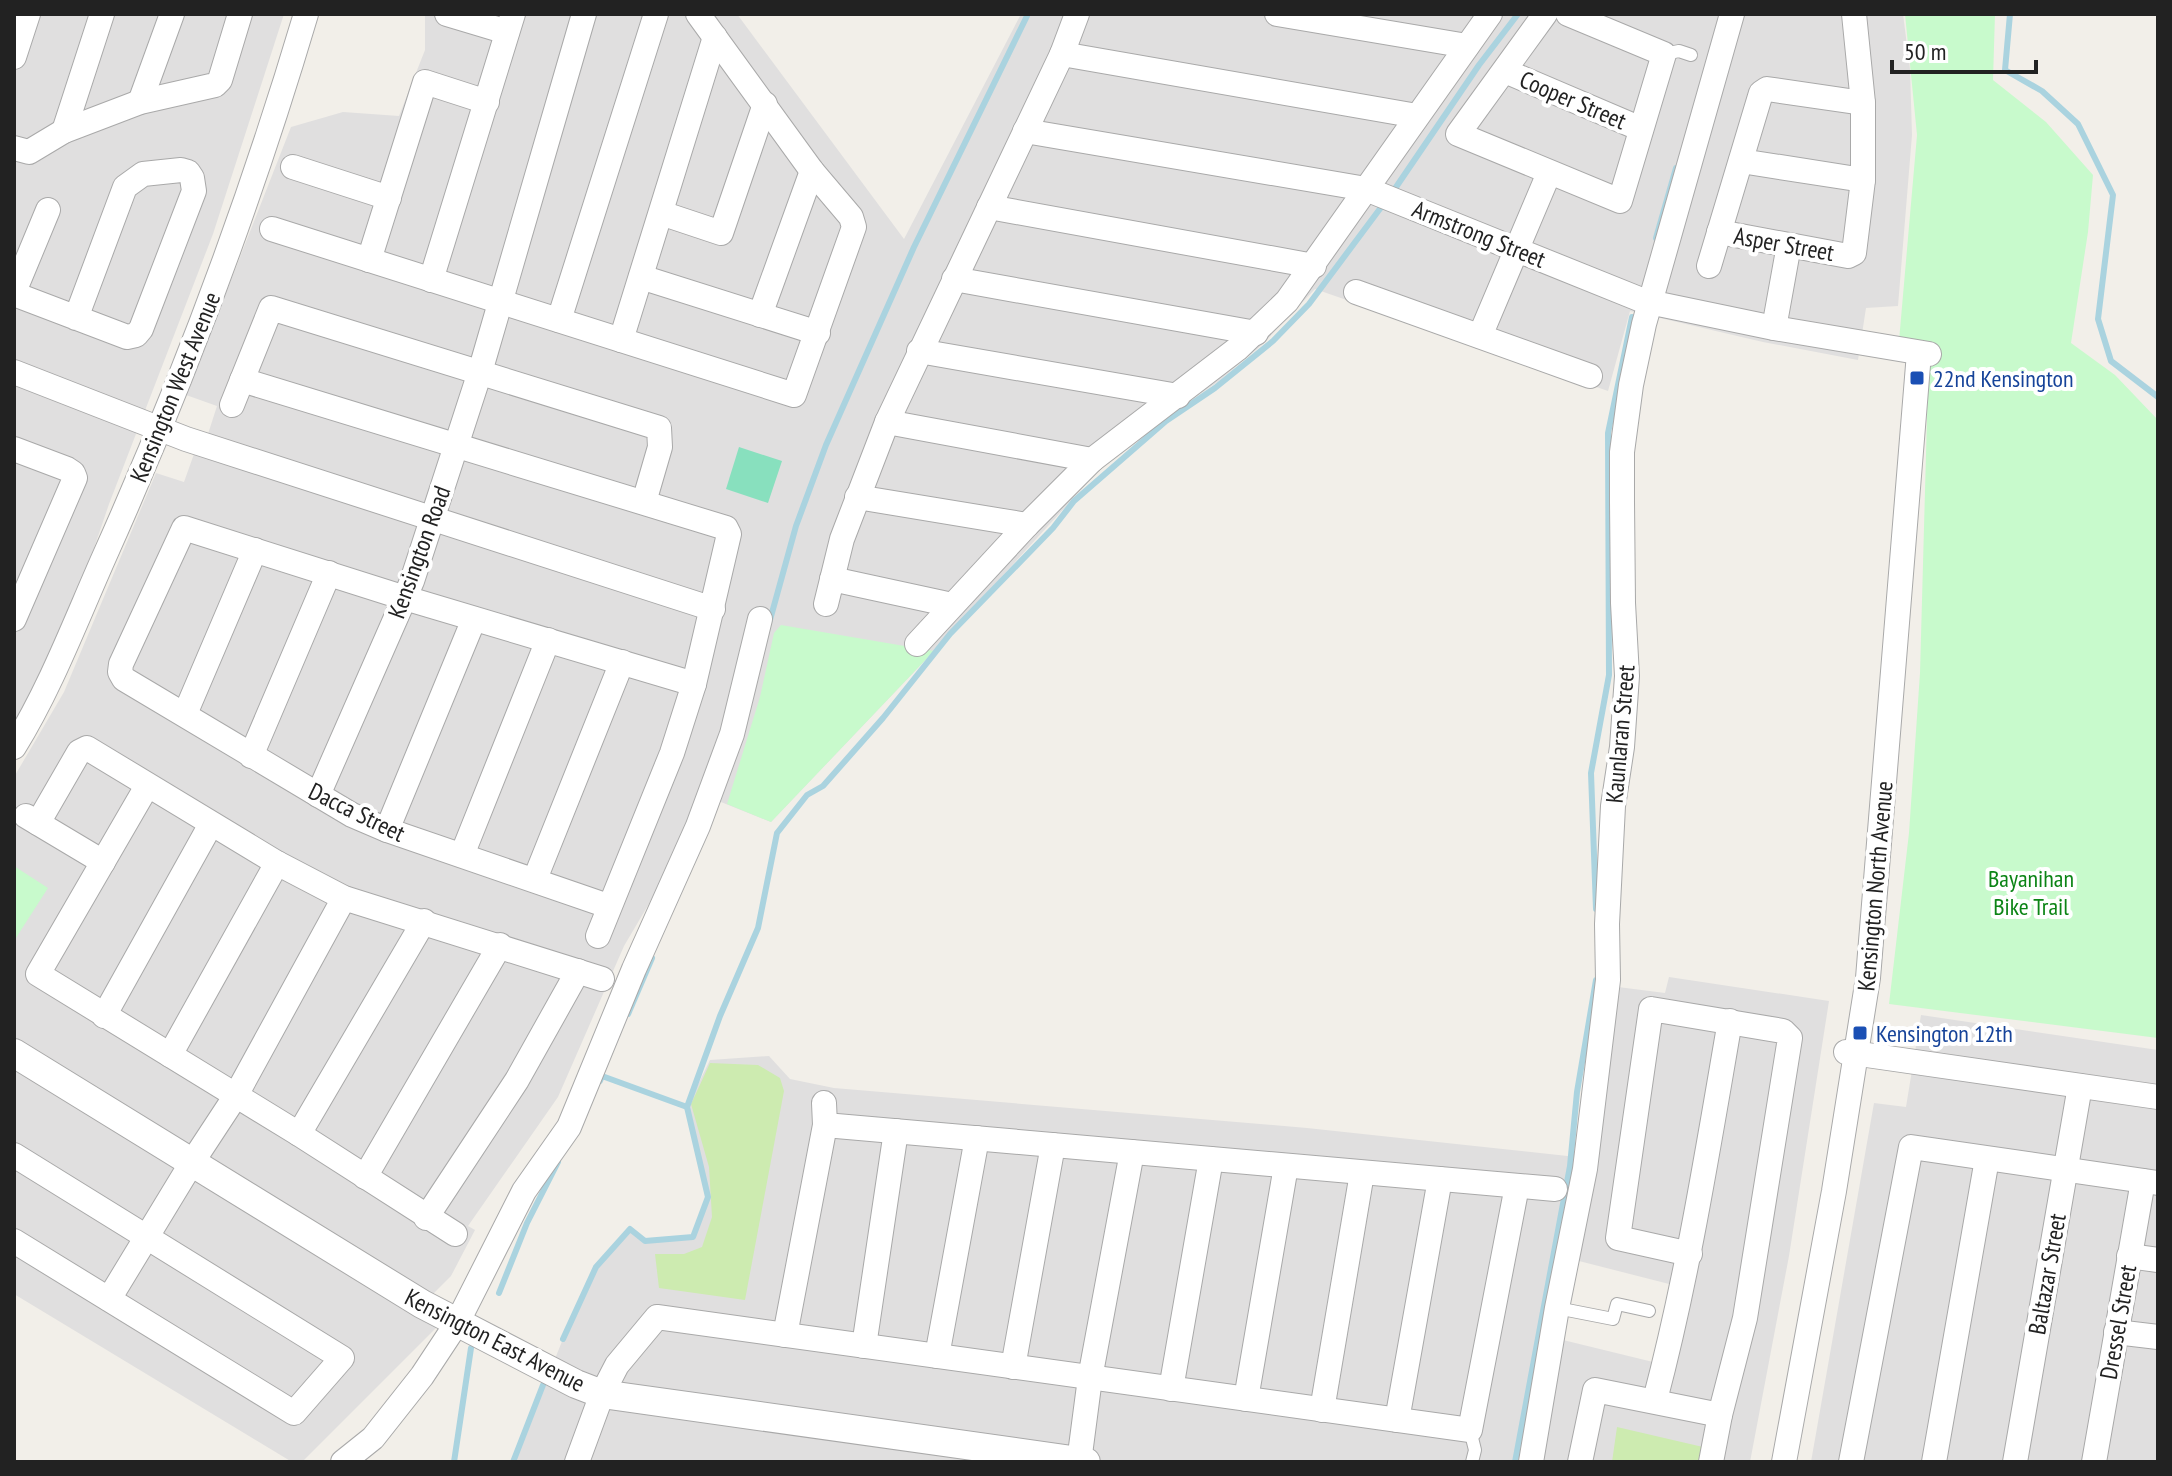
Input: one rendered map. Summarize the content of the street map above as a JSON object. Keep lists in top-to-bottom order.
{
  "streets": {
    "street": [
      "Cooper Street",
      "Armstrong Street",
      "Asper Street",
      "Kensington West Avenue",
      "Kensington Road",
      "Kaunlaran Street",
      "Dacca Street",
      "Kensington North Avenue",
      "Baltazar Street",
      "Dressel Street",
      "Kensington East Avenue"
    ]
  },
  "crossings": [
    ["Armstrong Street", "Kaunlaran Street"],
    ["Armstrong Street", "Kensington North Avenue"],
    ["Kensington Road", "Dacca Street"]
  ],
  "parks": ["Bayanihan Bike Trail"],
  "places": {
    "transit": ["22nd Kensington", "Kensington 12th"]
  },
  "scale_bar": "50 m"
}
